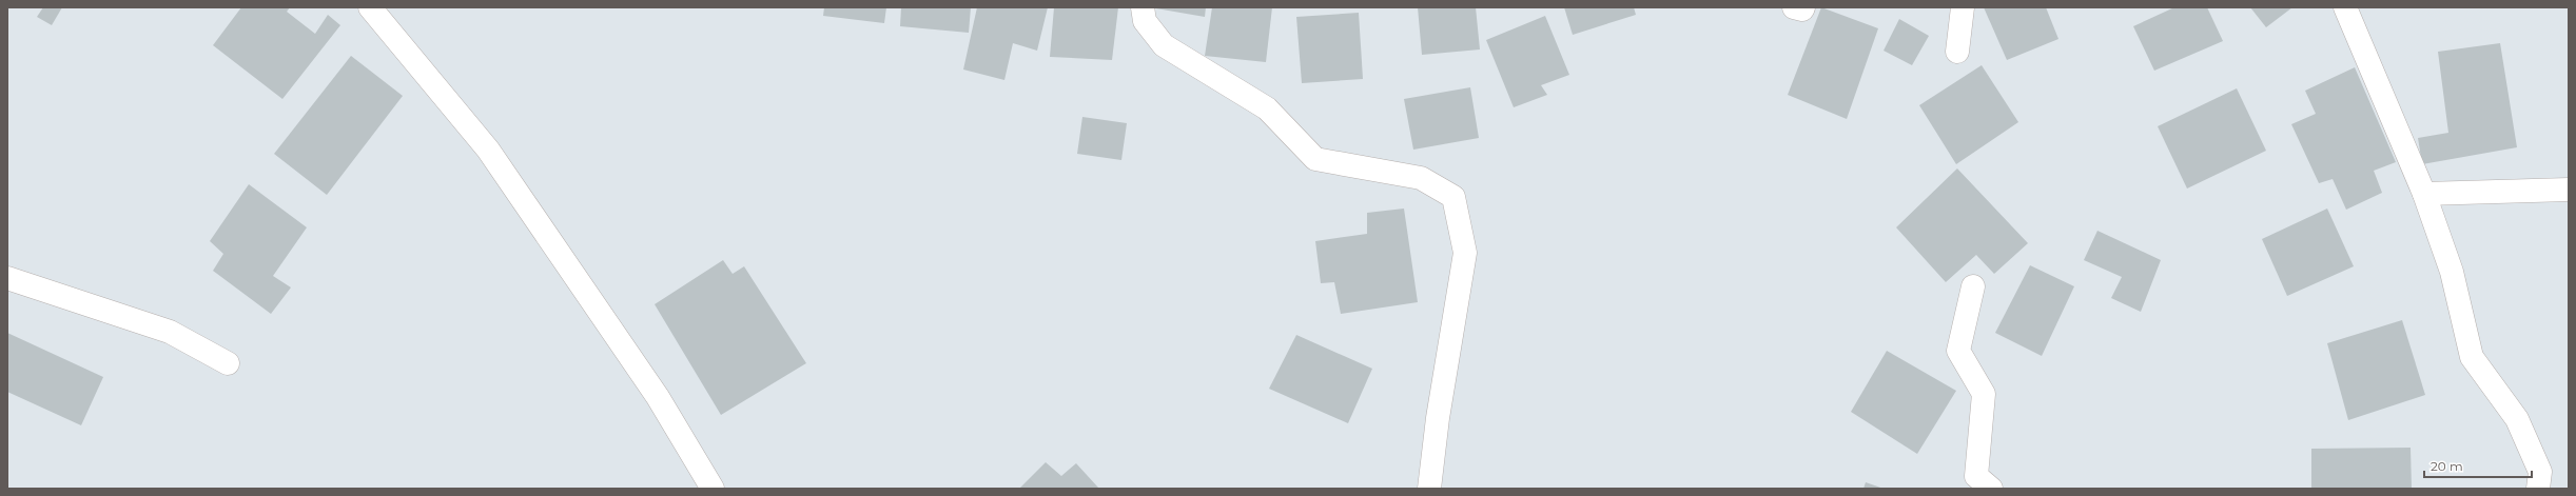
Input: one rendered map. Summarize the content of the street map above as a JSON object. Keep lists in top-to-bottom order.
{
  "scale_bar": "20 m"
}
